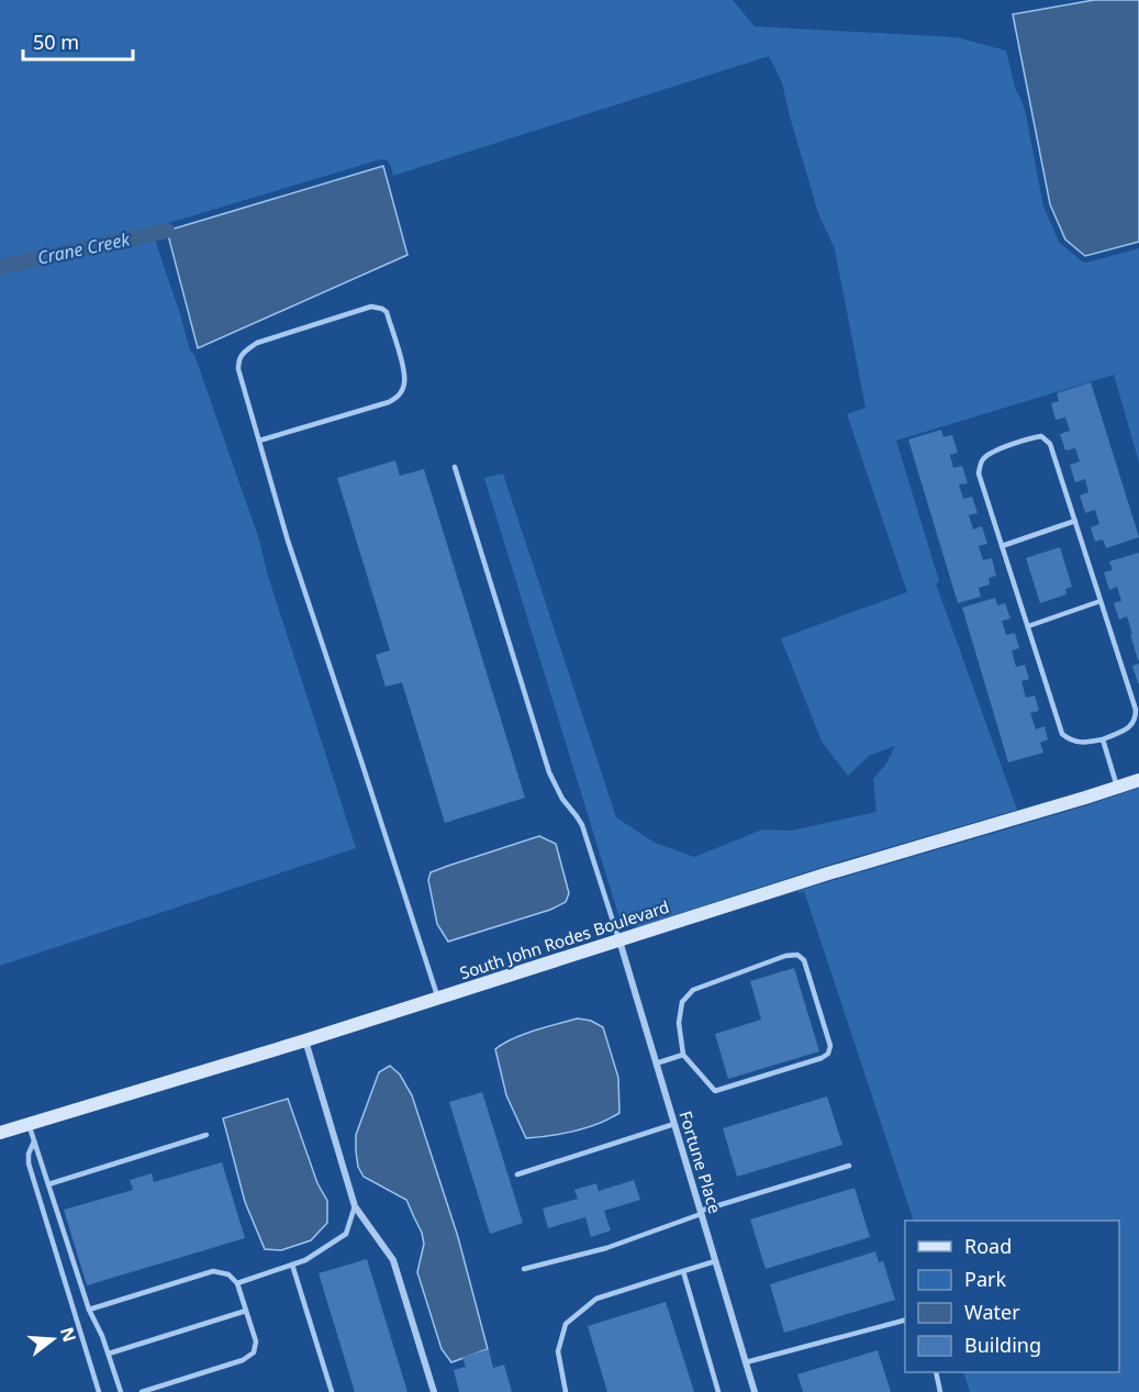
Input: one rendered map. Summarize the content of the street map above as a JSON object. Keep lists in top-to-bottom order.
{
  "streets": {
    "main road": ["South John Rodes Boulevard"],
    "street": ["Fortune Place"]
  },
  "crossings": [
    ["South John Rodes Boulevard", "Fortune Place"]
  ],
  "water": ["Crane Creek"],
  "legend": [
    "Road",
    "Park",
    "Water",
    "Building"
  ],
  "scale_bar": "50 m",
  "north": "right"
}
